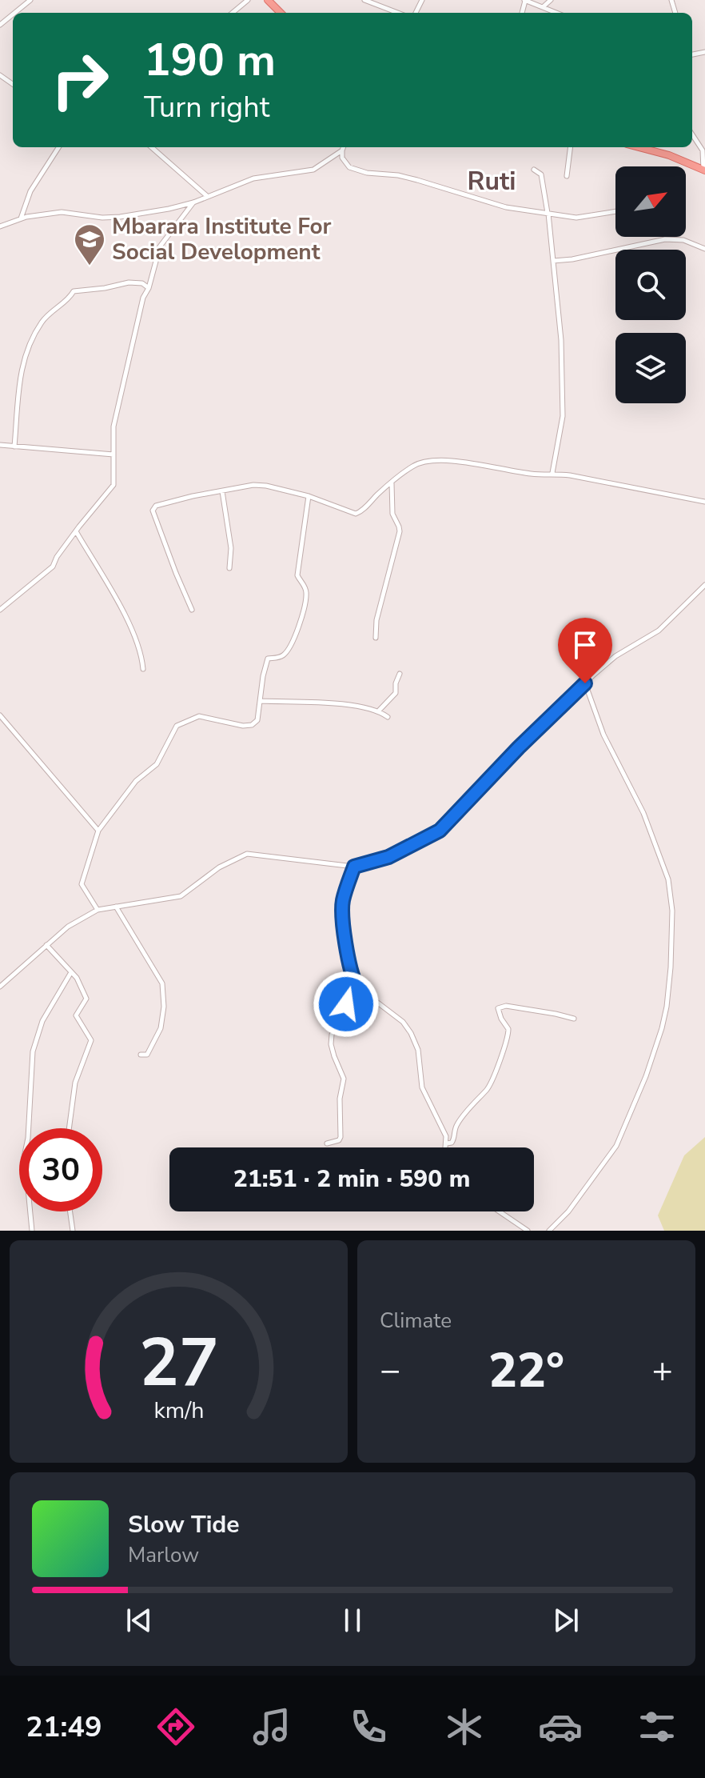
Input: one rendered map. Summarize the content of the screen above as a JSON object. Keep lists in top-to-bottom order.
{
  "districts": ["Ruti"],
  "places": {
    "school or university": ["Mbarara Institute For Social Development"]
  },
  "north": "top right",
  "page": {
    "turn": ["190 m", "Turn right"],
    "limit": "30",
    "trip": "21:51 · 2 min · 590 m",
    "tile": "Climate",
    "heat": ["−", "22°", "+"],
    "song": ["Slow Tide", "Marlow"],
    "tabs": "21:49",
    "gauge": ["27", "km/h"]
  }
}
